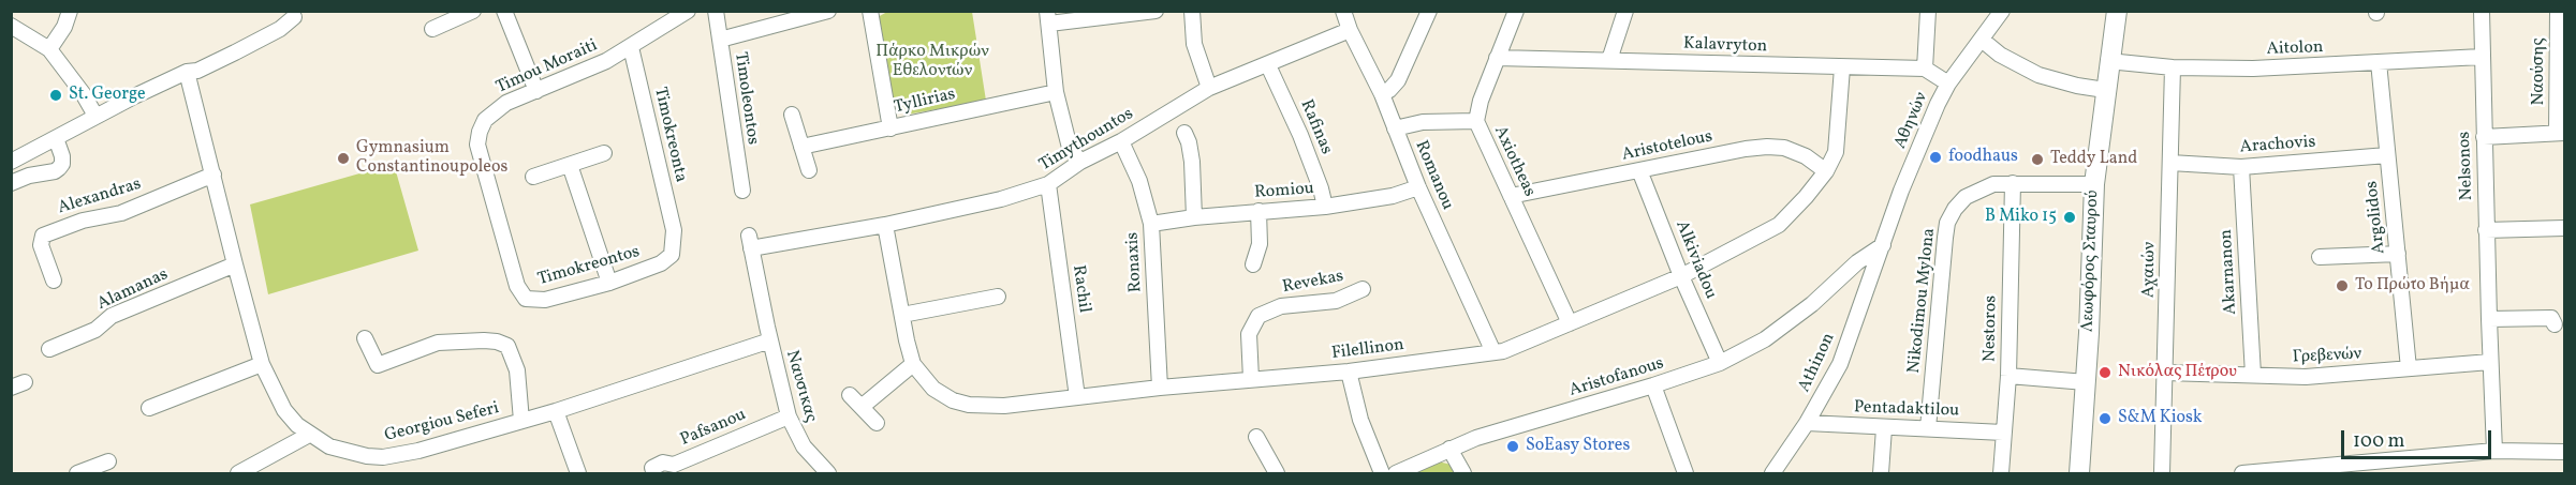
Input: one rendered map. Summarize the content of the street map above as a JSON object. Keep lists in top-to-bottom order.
{
  "streets": {
    "main road": ["Λεωφόρος Σταυρού"],
    "street": [
      "Kalavryton",
      "Aitolon",
      "Timou Moraiti",
      "Ναούσης",
      "Timoleontos",
      "Tyllirias",
      "Αθηνών",
      "Rafinas",
      "Timokreonta",
      "Timythountos",
      "Arachovis",
      "Aristotelous",
      "Axiotheas",
      "Nelsonos",
      "Romanou",
      "Romiou",
      "Alexandras",
      "Argolidos",
      "Alkiviadou",
      "Ronaxis",
      "Timokreontos",
      "Αχαιών",
      "Akarnanon",
      "Revekas",
      "Rachil",
      "Alamanas",
      "Nikodimou Mylona",
      "Nestoros",
      "Filellinon",
      "Γρεβενών",
      "Athinon",
      "Aristofanous",
      "Ναυσικας",
      "Pentadaktilou",
      "Georgiou Seferi",
      "Pafsanou"
    ]
  },
  "crossings": [
    ["Kalavryton", "Axiotheas"],
    ["Kalavryton", "Filellinon"],
    ["Aitolon", "Nelsonos"],
    ["Aitolon", "Argolidos"],
    ["Aitolon", "Λεωφόρος Σταυρού"],
    ["Aitolon", "Αχαιών"],
    ["Timou Moraiti", "Timokreonta"],
    ["Timou Moraiti", "Timokreontos"],
    ["Αθηνών", "Athinon"],
    ["Αθηνών", "Aristofanous"],
    ["Rafinas", "Timythountos"],
    ["Rafinas", "Romiou"],
    ["Timokreonta", "Timokreontos"],
    ["Timythountos", "Romanou"],
    ["Timythountos", "Ronaxis"],
    ["Timythountos", "Rachil"],
    ["Timythountos", "Filellinon"],
    ["Timythountos", "Ναυσικας"],
    ["Arachovis", "Argolidos"],
    ["Arachovis", "Αχαιών"],
    ["Arachovis", "Akarnanon"],
    ["Aristotelous", "Axiotheas"],
    ["Aristotelous", "Alkiviadou"],
    ["Aristotelous", "Filellinon"],
    ["Axiotheas", "Filellinon"],
    ["Nelsonos", "Γρεβενών"],
    ["Romanou", "Romiou"],
    ["Romanou", "Filellinon"],
    ["Romiou", "Ronaxis"],
    ["Alexandras", "Georgiou Seferi"],
    ["Argolidos", "Γρεβενών"],
    ["Alkiviadou", "Filellinon"],
    ["Alkiviadou", "Aristofanous"],
    ["Λεωφόρος Σταυρού", "Nikodimou Mylona"],
    ["Ronaxis", "Filellinon"],
    ["Αχαιών", "Γρεβενών"],
    ["Akarnanon", "Γρεβενών"],
    ["Revekas", "Filellinon"],
    ["Rachil", "Filellinon"],
    ["Alamanas", "Georgiou Seferi"],
    ["Nikodimou Mylona", "Nestoros"],
    ["Nikodimou Mylona", "Pentadaktilou"],
    ["Nestoros", "Pentadaktilou"],
    ["Athinon", "Aristofanous"],
    ["Athinon", "Pentadaktilou"],
    ["Ναυσικας", "Georgiou Seferi"],
    ["Ναυσικας", "Pafsanou"]
  ],
  "parks": ["Πάρκο Μικρών Εθελοντών"],
  "places": [
    "St. George",
    "foodhaus",
    "Gymnasium Constantinoupoleos",
    "Teddy Land",
    "B Miko 15",
    "Το Πρώτο Βήμα",
    "Νικόλας Πέτρου",
    "S&M Kiosk",
    "SoEasy Stores"
  ],
  "scale_bar": "100 m"
}
